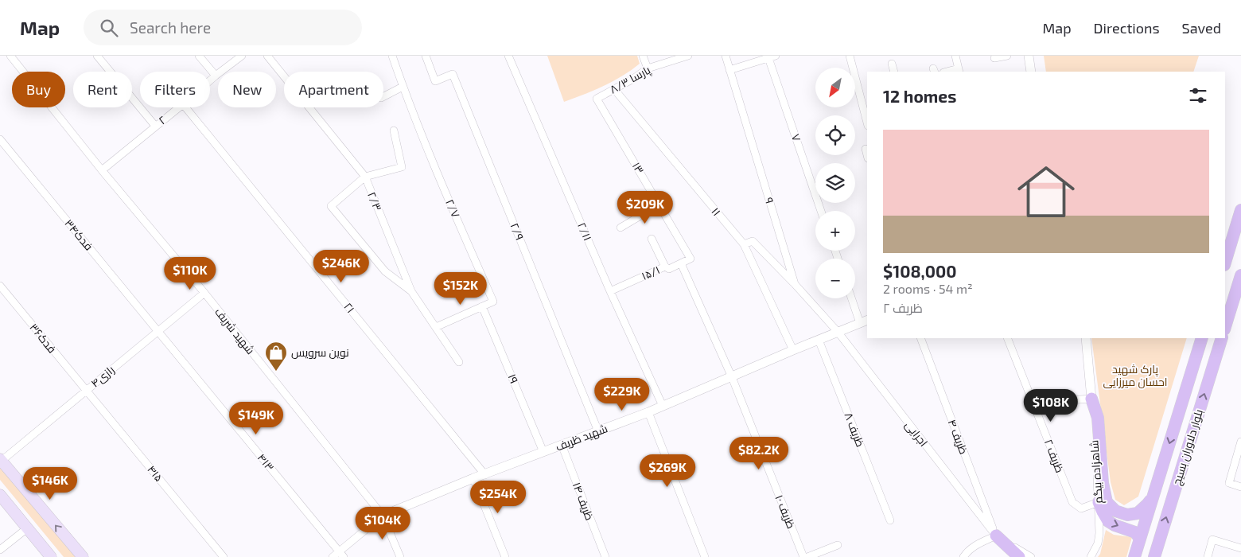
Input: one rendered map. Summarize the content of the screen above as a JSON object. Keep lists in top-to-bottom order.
{
  "streets": {
    "main road": ["بلوار دلاوران بسیج"],
    "street": [
      "۸/۳ پارسا",
      "۲",
      "۷",
      "۱۳",
      "۹",
      "۲/۳",
      "۲/۷",
      "۱۱",
      "۲/۹",
      "۲/۱۱",
      "فدک۳۴",
      "۱۵/۱",
      "۲۱",
      "شهید شریف",
      "فدک۳۶",
      "رازی۴",
      "۱۹",
      "ظریف ۸",
      "اجرایی",
      "ظریف ۴",
      "شهید ظریف",
      "ظریف ۲",
      "۴۱۳",
      "شاهزاده بیگم",
      "۴۱۵",
      "ظریف ۱۴",
      "ظریف ۱۰"
    ]
  },
  "crossings": [
    ["۸/۳ پارسا", "۱۳"],
    ["۸/۳ پارسا", "۱۱"],
    ["۲", "شهید شریف"],
    ["۱۳", "۱۵/۱"],
    ["۹", "اجرایی"],
    ["۹", "شهید ظریف"],
    ["۲/۷", "۱۹"],
    ["۱۱", "شهید ظریف"],
    ["۲/۹", "شهید ظریف"],
    ["۲/۱۱", "۱۵/۱"],
    ["۲/۱۱", "شهید ظریف"],
    ["فدک۳۴", "رازی۴"],
    ["فدک۳۴", "۴۱۳"],
    ["۲۱", "شهید ظریف"],
    ["شهید شریف", "رازی۴"],
    ["شهید شریف", "شهید ظریف"],
    ["فدک۳۶", "رازی۴"],
    ["فدک۳۶", "۴۱۵"],
    ["رازی۴", "۴۱۳"],
    ["رازی۴", "۴۱۵"],
    ["۱۹", "شهید ظریف"],
    ["ظریف ۸", "شهید ظریف"],
    ["اجرایی", "ظریف ۴"],
    ["اجرایی", "شهید ظریف"],
    ["شهید ظریف", "ظریف ۱۴"],
    ["شهید ظریف", "ظریف ۱۰"],
    ["ظریف ۲", "شاهزاده بیگم"]
  ],
  "parks": ["پارک شهید احسان میرزایی"],
  "places": {
    "shop": ["نوین سرویس"]
  },
  "north": "bottom left",
  "page": {
    "header": "Map",
    "search": "Search here",
    "nav": ["Map", "Directions", "Saved"],
    "map_buttons": ["+", "−"],
    "chip": [
      "Buy",
      "Rent",
      "Filters",
      "New",
      "Apartment"
    ],
    "heading": "12 homes",
    "list": [
      {
        "name": "$108,000",
        "note": "2 rooms · 54 m² · ظریف ۲"
      }
    ],
    "price": [
      "$209K",
      "$246K",
      "$110K",
      "$152K",
      "$229K",
      "$108K",
      "$149K",
      "$82.2K",
      "$269K",
      "$146K",
      "$254K",
      "$104K"
    ]
  }
}
